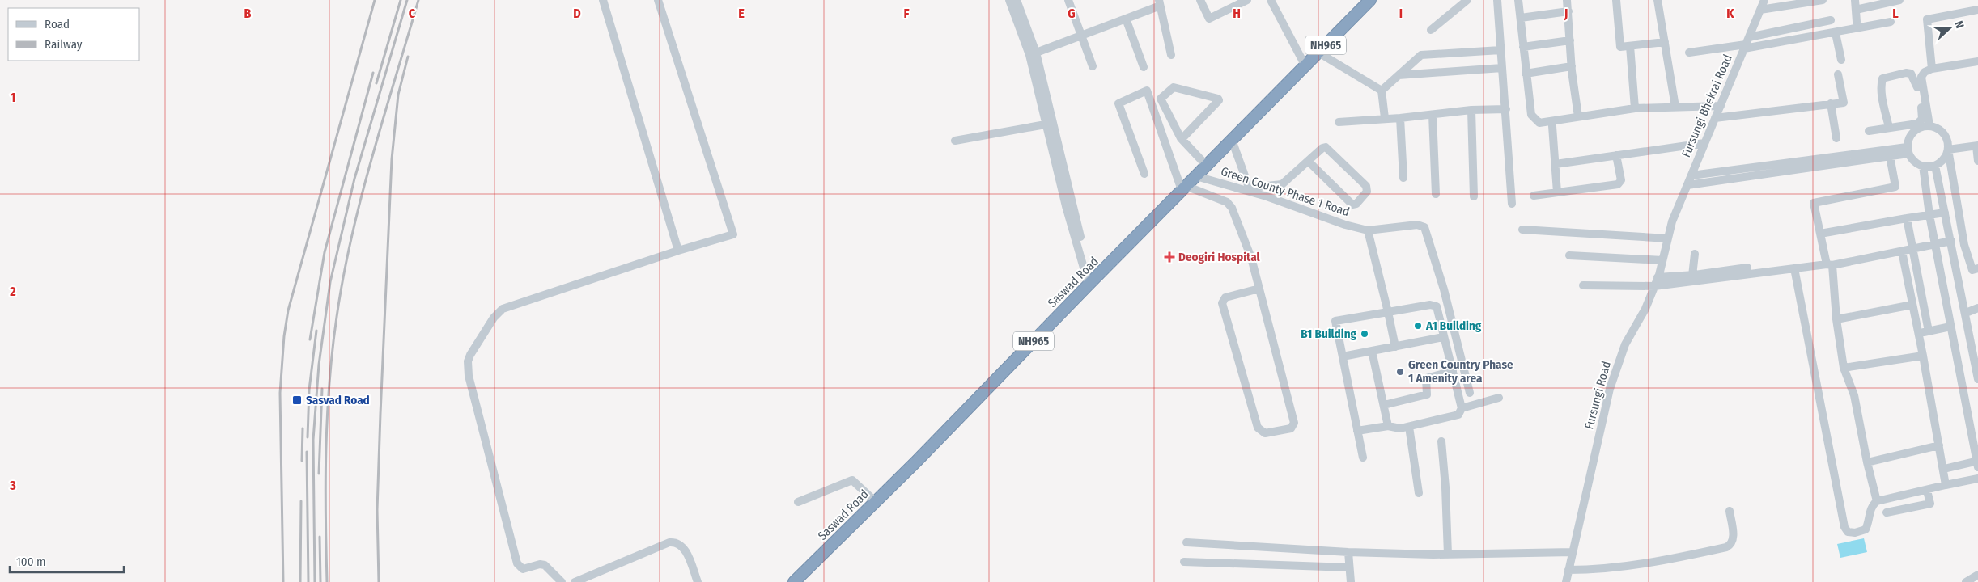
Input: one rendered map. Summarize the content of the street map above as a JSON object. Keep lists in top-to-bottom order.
{
  "streets": {
    "highway": ["NH965", "Saswad Road"],
    "street": ["Fursungi Bhekrai Road", "Green County Phase 1 Road", "Fursungi Road"]
  },
  "crossings": [
    ["Fursungi Bhekrai Road", "Fursungi Road"],
    ["Green County Phase 1 Road", "Saswad Road"]
  ],
  "places": {
    "health": ["Deogiri Hospital"],
    "other": ["A1 Building", "B1 Building", "Green Country Phase 1 Amenity area"],
    "transit": ["Sasvad Road"]
  },
  "legend": ["Road", "Railway"],
  "scale_bar": "100 m",
  "north": "right",
  "grid": {
    "columns": [
      "B",
      "C",
      "D",
      "E",
      "F",
      "G",
      "H",
      "I",
      "J",
      "K",
      "L"
    ],
    "rows": ["1", "2", "3"]
  }
}
